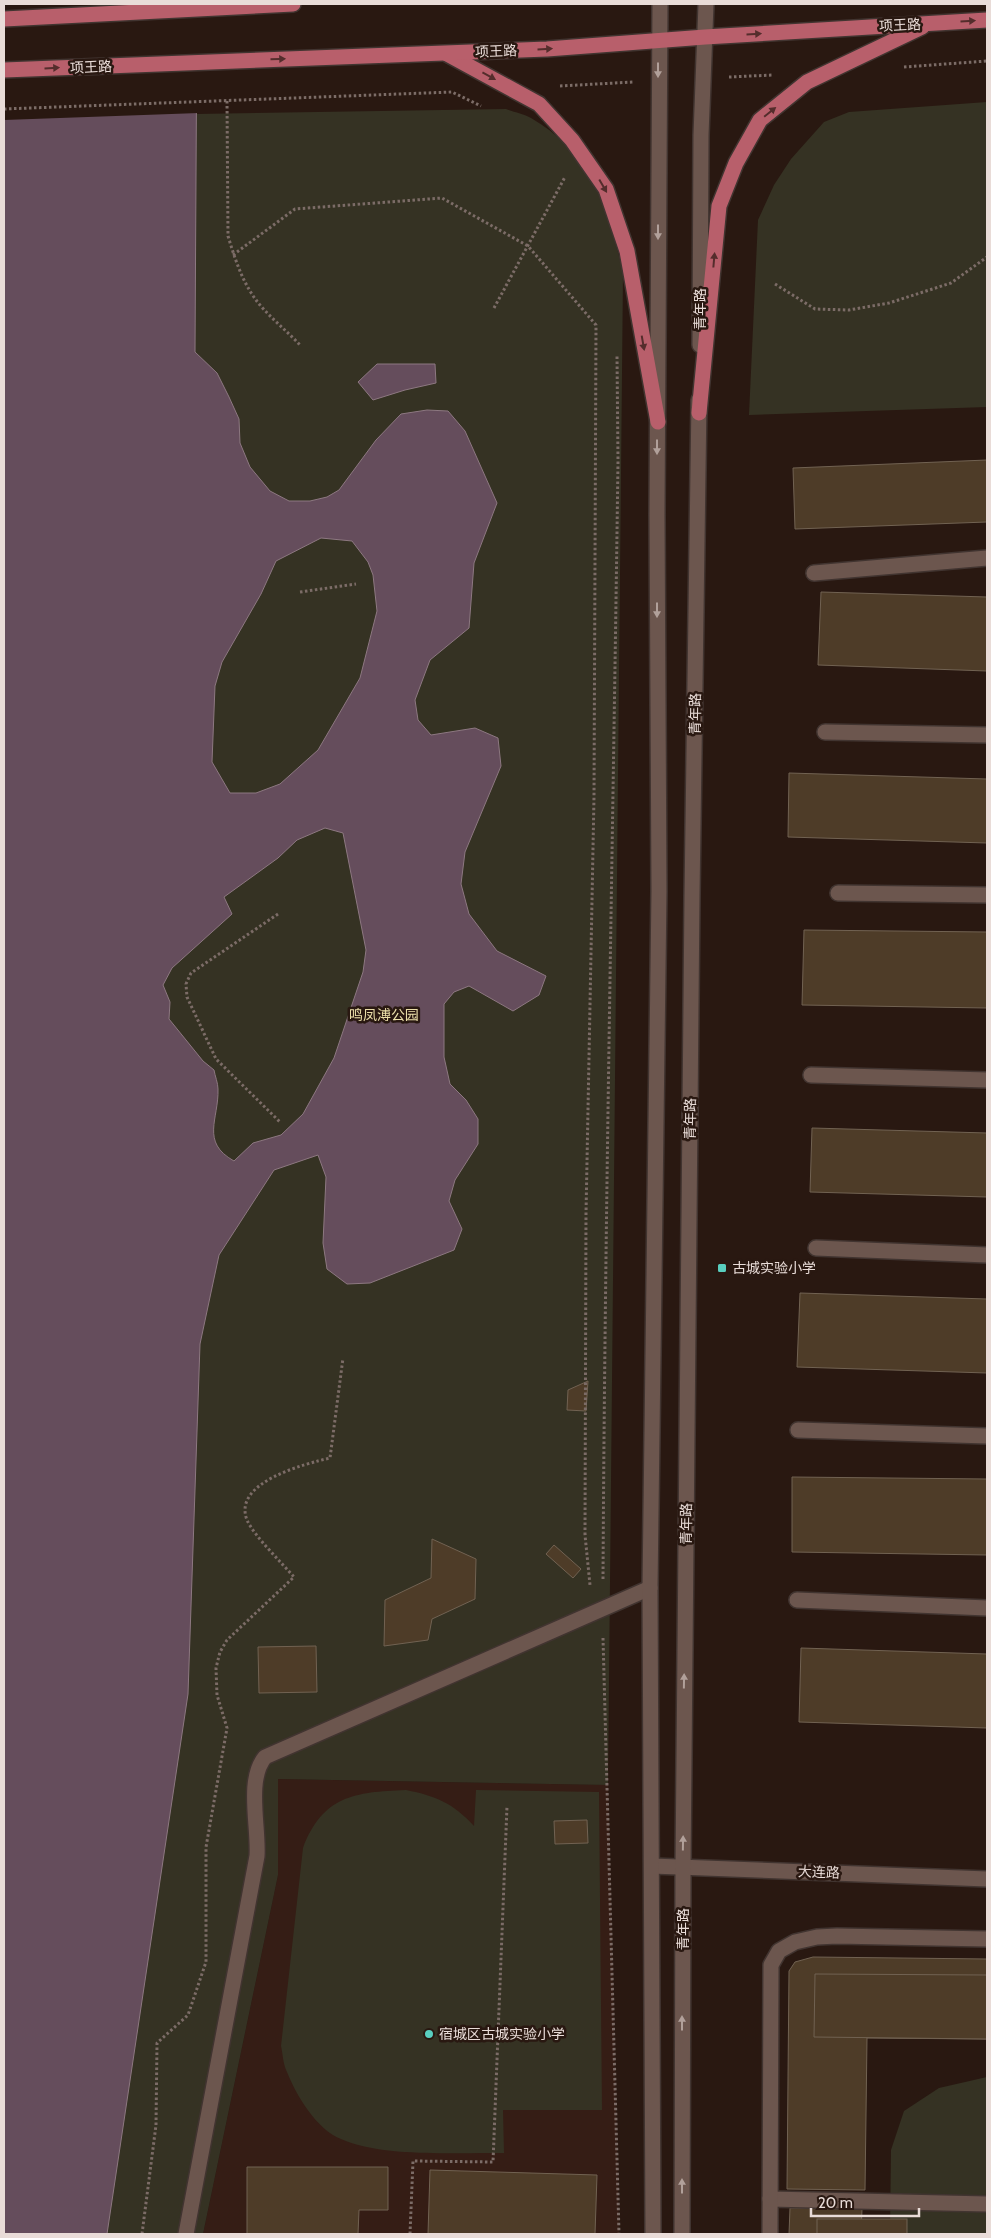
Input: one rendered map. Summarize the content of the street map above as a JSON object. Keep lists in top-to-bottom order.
{
  "streets": {
    "main road": ["项王路"],
    "street": ["青年路", "大连路"]
  },
  "crossings": [
    ["项王路", "青年路"],
    ["青年路", "大连路"]
  ],
  "parks": ["鸣凤溥公园"],
  "places": {
    "transit": ["古城实验小学"],
    "other": ["宿城区古城实验小学"]
  },
  "scale_bar": "20 m"
}
